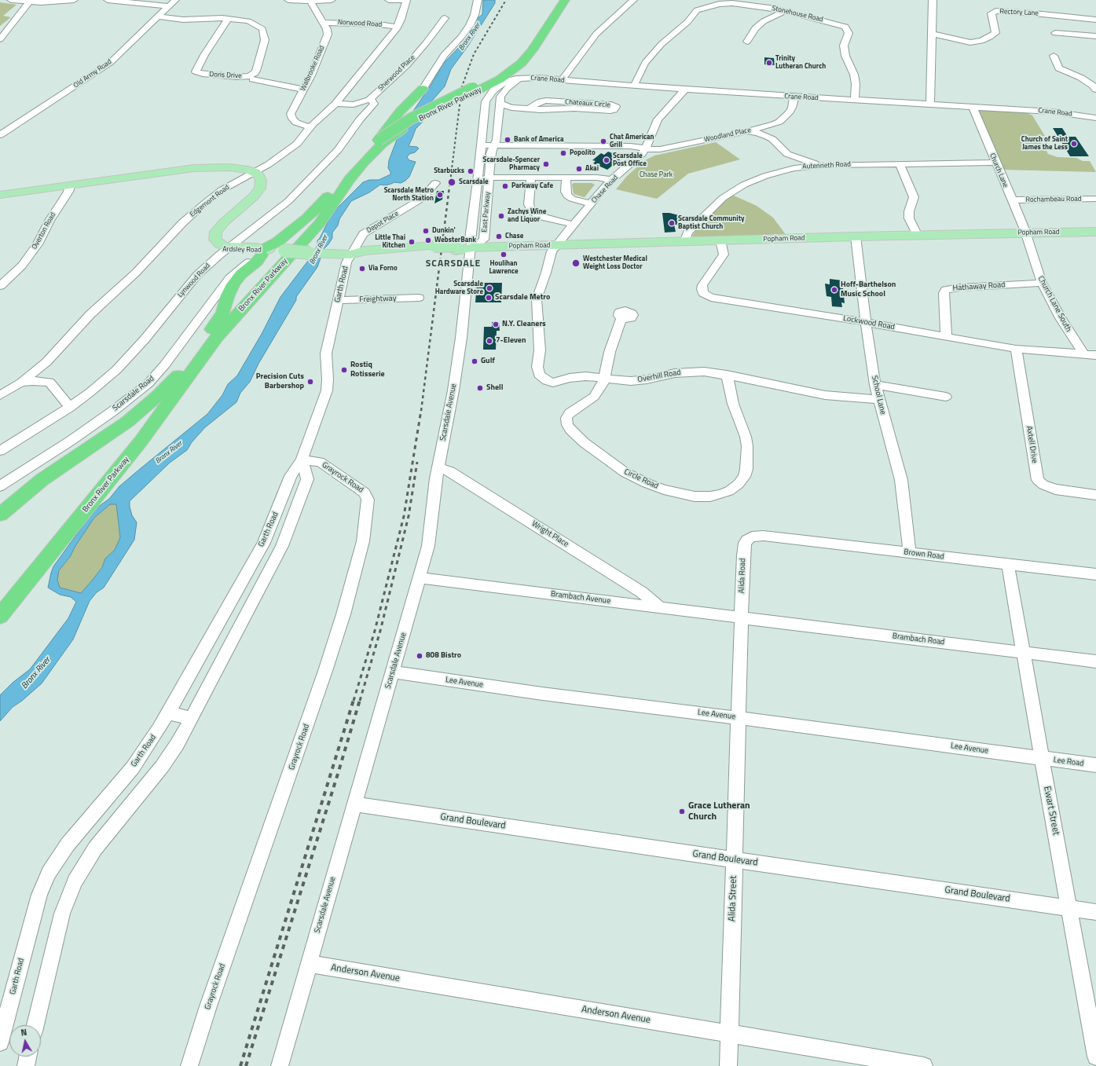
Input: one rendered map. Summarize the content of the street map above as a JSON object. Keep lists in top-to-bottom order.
{
  "streets": {
    "highway": ["Bronx River Parkway"],
    "main road": ["Popham Road", "Ardsley Road"],
    "street": [
      "Rectory Lane",
      "Stonehouse Road",
      "Norwood Road",
      "Walbrooke Road",
      "Sherwood Place",
      "Old Army Road",
      "Doris Drive",
      "Crane Road",
      "Chateaux Circle",
      "Woodland Place",
      "Autenrieth Road",
      "Church Lane",
      "Chase Road",
      "Rochambeau Road",
      "Edgemont Road",
      "East Parkway",
      "Depot Place",
      "Overton Road",
      "Lynwood Road",
      "Garth Road",
      "Hathaway Road",
      "Freightway",
      "Church Lane South",
      "Lockwood Road",
      "Overhill Road",
      "Scarsdale Road",
      "School Lane",
      "Scarsdale Avenue",
      "Axtell Drive",
      "Grayrock Road",
      "Circle Road",
      "Wright Place",
      "Brown Road",
      "Alida Road",
      "Brambach Avenue",
      "Brambach Road",
      "Lee Avenue",
      "Lee Road",
      "Ewart Street",
      "Grand Boulevard",
      "Alida Street",
      "Anderson Avenue"
    ]
  },
  "crossings": [
    ["Stonehouse Road", "Crane Road"],
    ["Norwood Road", "Walbrooke Road"],
    ["Norwood Road", "Edgemont Road"],
    ["Walbrooke Road", "Edgemont Road"],
    ["Sherwood Place", "Edgemont Road"],
    ["Sherwood Place", "Lynwood Road"],
    ["Old Army Road", "Doris Drive"],
    ["Crane Road", "Woodland Place"],
    ["Crane Road", "Church Lane"],
    ["Crane Road", "Chase Road"],
    ["Chateaux Circle", "East Parkway"],
    ["Woodland Place", "Chase Road"],
    ["Woodland Place", "East Parkway"],
    ["Autenrieth Road", "Church Lane"],
    ["Autenrieth Road", "Popham Road"],
    ["Church Lane", "Rochambeau Road"],
    ["Church Lane", "Popham Road"],
    ["Church Lane", "Church Lane South"],
    ["Chase Road", "Popham Road"],
    ["Chase Road", "Overhill Road"],
    ["Edgemont Road", "Ardsley Road"],
    ["East Parkway", "Popham Road"],
    ["East Parkway", "Scarsdale Avenue"],
    ["Depot Place", "Popham Road"],
    ["Depot Place", "Garth Road"],
    ["Popham Road", "Ardsley Road"],
    ["Popham Road", "Garth Road"],
    ["Popham Road", "Church Lane South"],
    ["Popham Road", "Lockwood Road"],
    ["Popham Road", "Overhill Road"],
    ["Popham Road", "Scarsdale Road"],
    ["Popham Road", "School Lane"],
    ["Popham Road", "Scarsdale Avenue"],
    ["Ardsley Road", "Lynwood Road"],
    ["Ardsley Road", "Scarsdale Road"],
    ["Garth Road", "Freightway"],
    ["Garth Road", "Grayrock Road"],
    ["Hathaway Road", "Church Lane South"],
    ["Hathaway Road", "Lockwood Road"],
    ["Church Lane South", "Lockwood Road"],
    ["Lockwood Road", "School Lane"],
    ["Lockwood Road", "Axtell Drive"],
    ["Overhill Road", "School Lane"],
    ["Overhill Road", "Circle Road"],
    ["School Lane", "Brown Road"],
    ["Scarsdale Avenue", "Wright Place"],
    ["Scarsdale Avenue", "Brambach Avenue"],
    ["Scarsdale Avenue", "Lee Avenue"],
    ["Scarsdale Avenue", "Grand Boulevard"],
    ["Scarsdale Avenue", "Anderson Avenue"],
    ["Wright Place", "Brambach Avenue"],
    ["Brown Road", "Alida Road"],
    ["Brown Road", "Ewart Street"],
    ["Alida Road", "Brambach Avenue"],
    ["Alida Road", "Brambach Road"],
    ["Alida Road", "Alida Street"],
    ["Brambach Avenue", "Brambach Road"],
    ["Brambach Avenue", "Alida Street"],
    ["Brambach Road", "Ewart Street"],
    ["Brambach Road", "Alida Street"],
    ["Lee Avenue", "Lee Road"],
    ["Lee Avenue", "Ewart Street"],
    ["Lee Avenue", "Alida Street"],
    ["Lee Road", "Ewart Street"],
    ["Ewart Street", "Grand Boulevard"],
    ["Grand Boulevard", "Alida Street"],
    ["Alida Street", "Anderson Avenue"]
  ],
  "districts": ["SCARSDALE"],
  "water": ["Bronx River"],
  "parks": ["Chase Park"],
  "places": [
    "Trinity Lutheran Church",
    "Bank of America",
    "Chat American Grill",
    "Church of Saint James the Less",
    "PopoJito",
    "Scarsdale Post Office",
    "Scarsdale-Spencer Pharmacy",
    "Akai",
    "Starbucks",
    "Scarsdale",
    "Parkway Cafe",
    "Scarsdale Metro North Station",
    "Zachys Wine and Liquor",
    "Scarsdale Community Baptist Church",
    "Dunkin'",
    "Chase",
    "WebsterBank",
    "Little Thai Kitchen",
    "Houlihan Lawrence",
    "Westchester Medical Weight Loss Doctor",
    "Via Forno",
    "Scarsdale Hardware Store",
    "Hoff-Barthelson Music School",
    "Scarsdale Metro",
    "N.Y. Cleaners",
    "7-Eleven",
    "Gulf",
    "Rostiq Rotisserie",
    "Precision Cuts Barbershop",
    "Shell",
    "808 Bistro",
    "Grace Lutheran Church"
  ],
  "north": "top"
}
